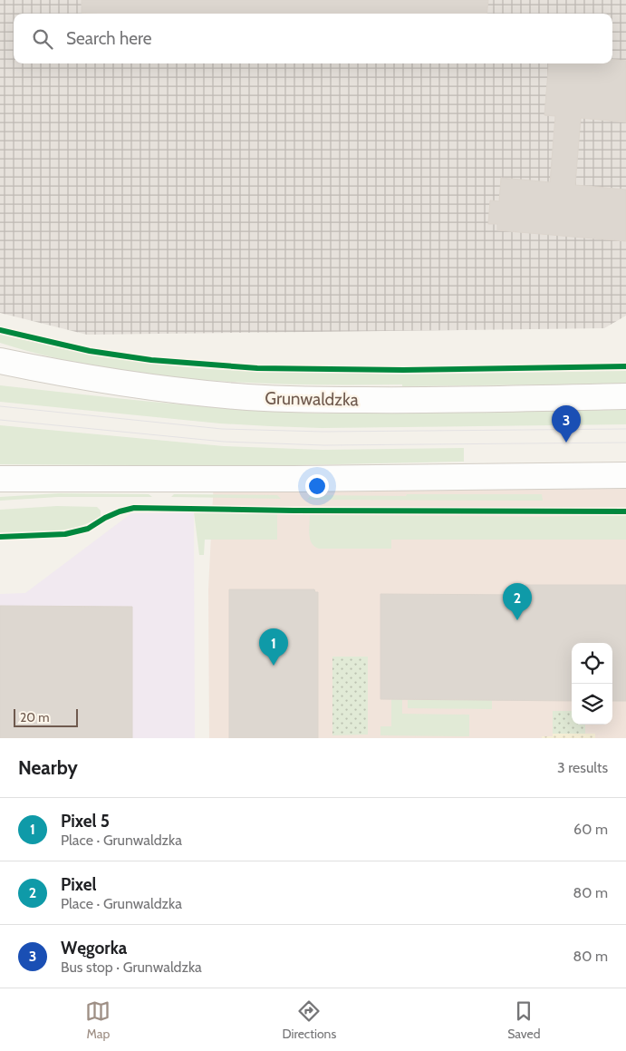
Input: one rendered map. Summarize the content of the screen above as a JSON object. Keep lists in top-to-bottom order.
{
  "streets": {
    "street": ["Grunwaldzka"]
  },
  "scale_bar": "20 m",
  "page": {
    "search": "Search here",
    "pins": ["3", "2", "1"],
    "scale": "20 m",
    "heading": ["Nearby", "3 results"],
    "list": [
      {
        "mark": "1",
        "name": "Pixel 5",
        "note": "Place · Grunwaldzka",
        "value": "60 m"
      },
      {
        "mark": "2",
        "name": "Pixel",
        "note": "Place · Grunwaldzka",
        "value": "80 m"
      },
      {
        "mark": "3",
        "name": "Węgorka",
        "note": "Bus stop · Grunwaldzka",
        "value": "80 m"
      }
    ],
    "nav": ["Map", "Directions", "Saved"]
  }
}
